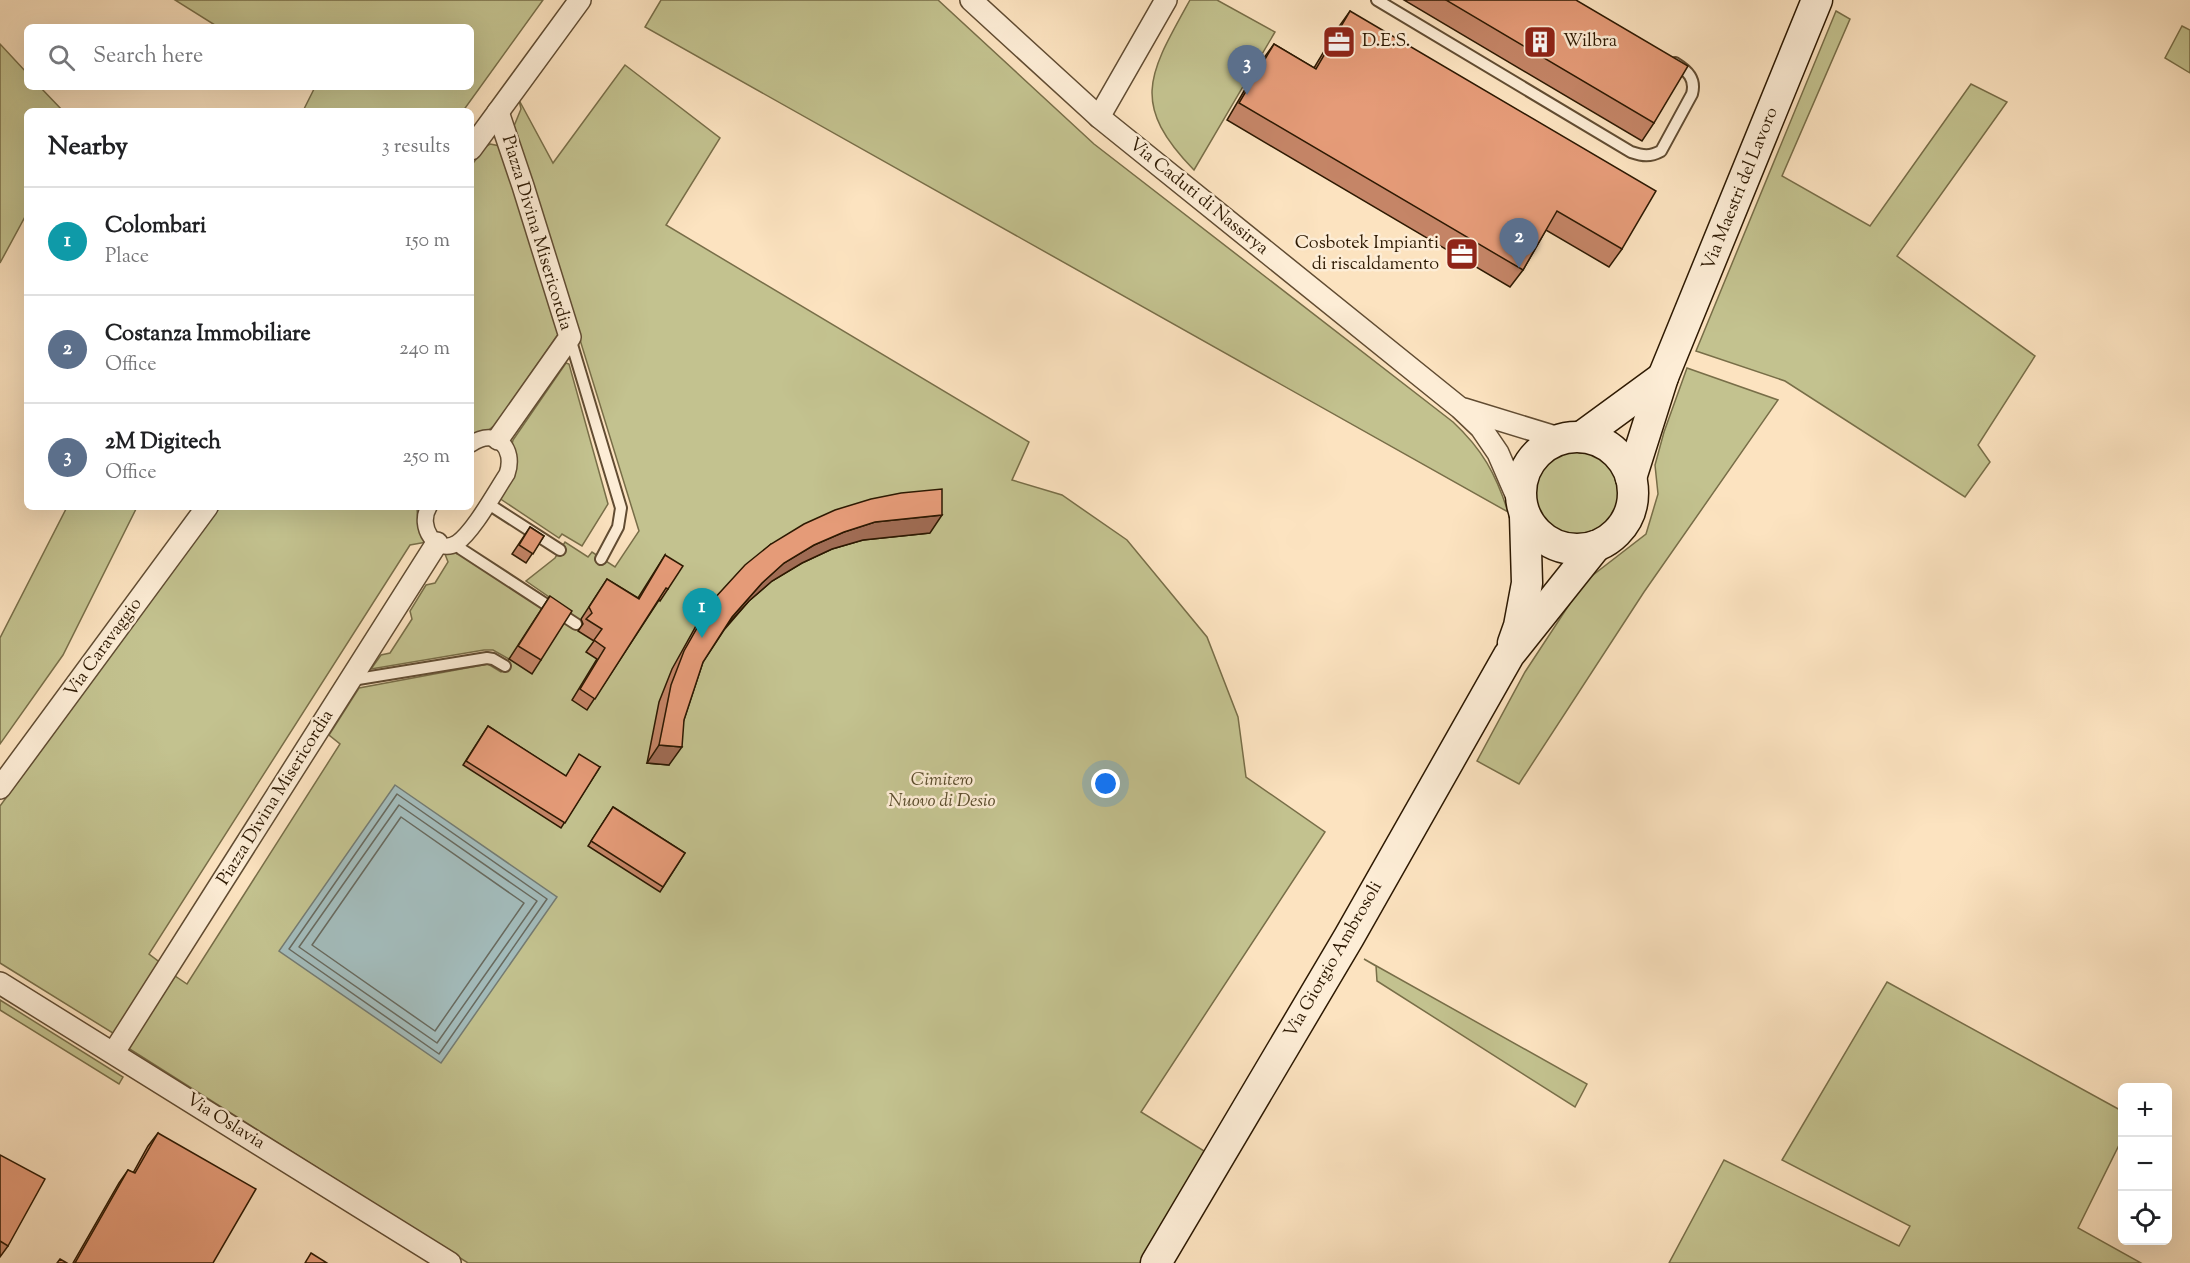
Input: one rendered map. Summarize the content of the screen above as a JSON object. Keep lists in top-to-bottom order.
{
  "streets": {
    "main road": ["Via Maestri del Lavoro", "Via Giorgio Ambrosoli"],
    "street": [
      "Via Caduti di Nassirya",
      "Piazza Divina Misericordia",
      "Via Caravaggio",
      "Via Oslavia"
    ]
  },
  "crossings": [
    ["Via Maestri del Lavoro", "Via Caduti di Nassirya"],
    ["Via Maestri del Lavoro", "Via Giorgio Ambrosoli"],
    ["Via Caduti di Nassirya", "Via Giorgio Ambrosoli"],
    ["Piazza Divina Misericordia", "Via Oslavia"]
  ],
  "parks": ["Cimitero Nuovo di Desio"],
  "places": {
    "office": ["D.E.S.", "Cosbotek Impianti di riscaldamento"],
    "building": ["Wilbra"]
  },
  "page": {
    "search": "Search here",
    "pins": ["3", "2", "1"],
    "heading": ["Nearby", "3 results"],
    "list": [
      {
        "mark": "1",
        "name": "Colombari",
        "note": "Place",
        "value": "150 m"
      },
      {
        "mark": "2",
        "name": "Costanza Immobiliare",
        "note": "Office",
        "value": "240 m"
      },
      {
        "mark": "3",
        "name": "2M Digitech",
        "note": "Office",
        "value": "250 m"
      }
    ],
    "map_buttons": ["+", "−"]
  }
}
